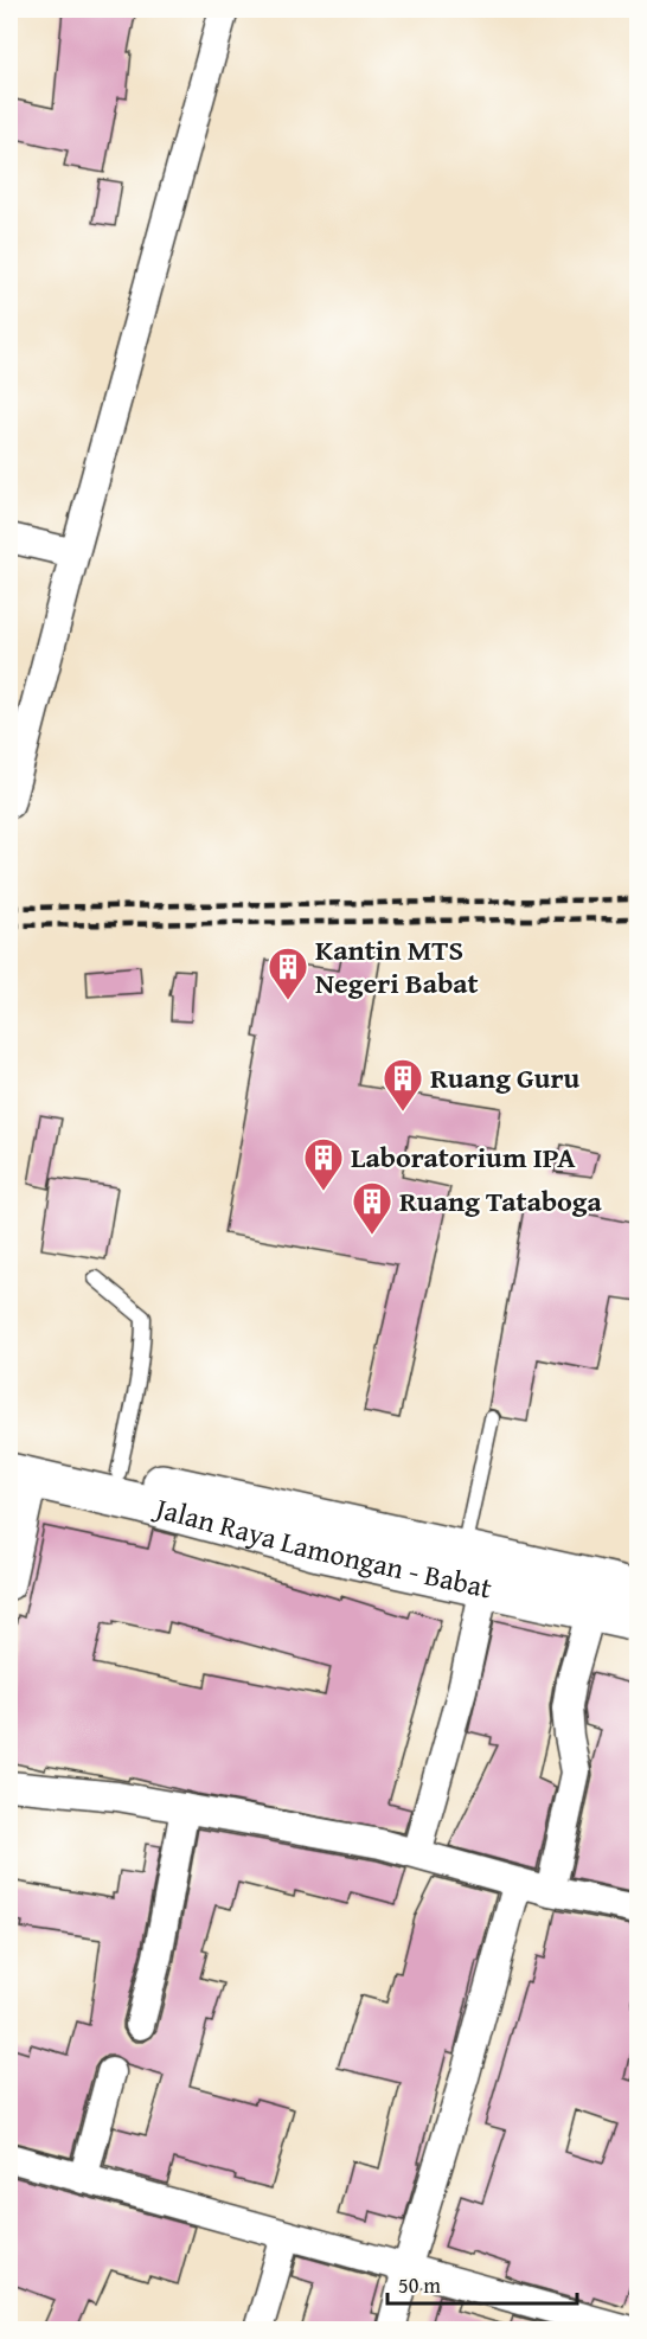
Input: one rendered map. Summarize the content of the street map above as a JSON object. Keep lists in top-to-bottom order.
{
  "streets": {
    "highway": ["Jalan Raya Lamongan - Babat"]
  },
  "places": {
    "building": [
      "Kantin MTS Negeri Babat",
      "Ruang Guru",
      "Laboratorium IPA",
      "Ruang Tataboga"
    ]
  },
  "scale_bar": "50 m"
}
